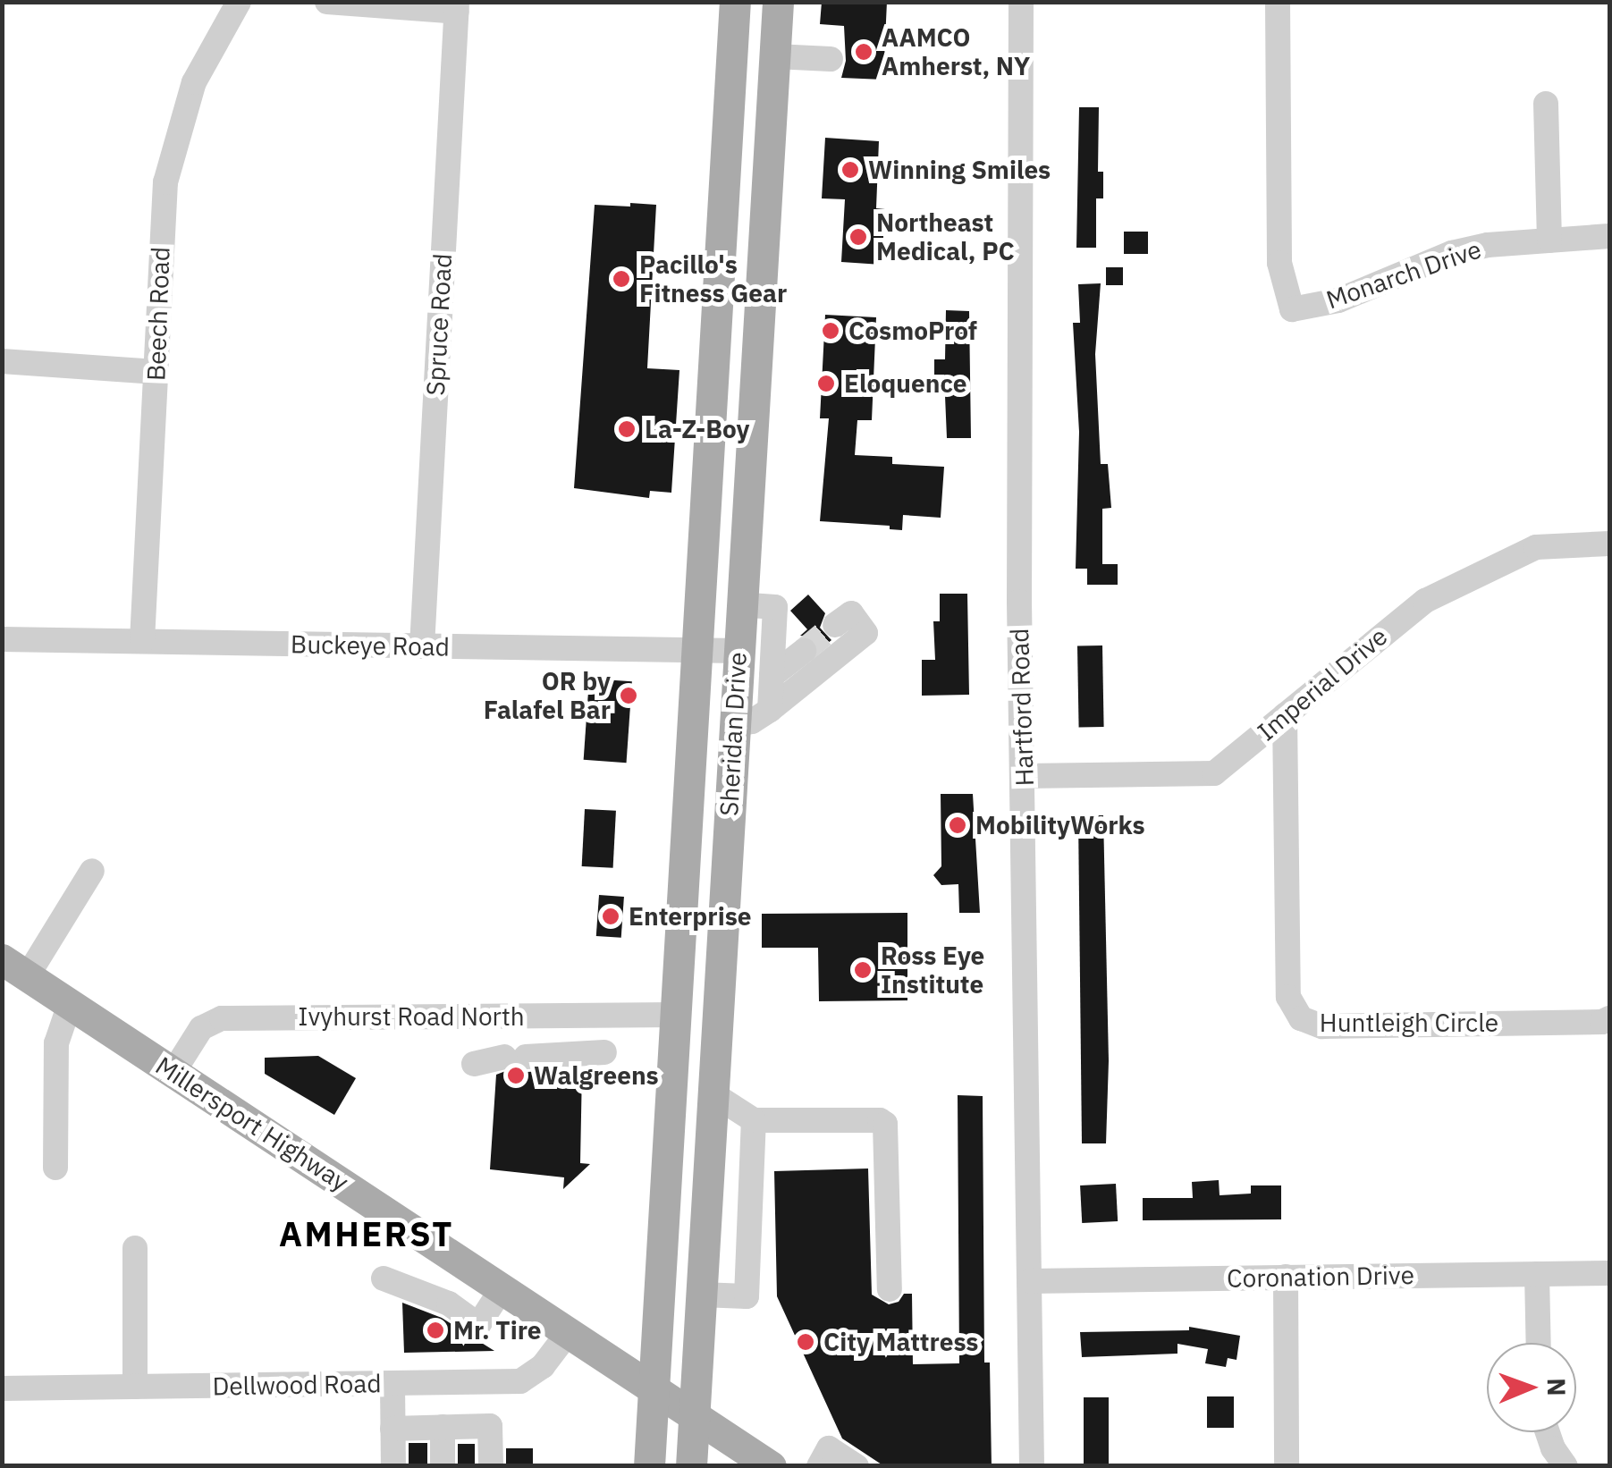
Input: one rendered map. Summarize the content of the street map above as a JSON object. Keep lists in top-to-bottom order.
{
  "streets": {
    "main road": ["Sheridan Drive", "Millersport Highway"],
    "street": [
      "Monarch Drive",
      "Beech Road",
      "Spruce Road",
      "Buckeye Road",
      "Imperial Drive",
      "Hartford Road",
      "Ivyhurst Road North",
      "Huntleigh Circle",
      "Coronation Drive",
      "Dellwood Road"
    ]
  },
  "crossings": [
    ["Beech Road", "Buckeye Road"],
    ["Spruce Road", "Buckeye Road"],
    ["Buckeye Road", "Sheridan Drive"],
    ["Imperial Drive", "Hartford Road"],
    ["Imperial Drive", "Huntleigh Circle"],
    ["Hartford Road", "Coronation Drive"],
    ["Sheridan Drive", "Ivyhurst Road North"],
    ["Sheridan Drive", "Millersport Highway"],
    ["Ivyhurst Road North", "Millersport Highway"],
    ["Millersport Highway", "Dellwood Road"]
  ],
  "districts": ["AMHERST"],
  "places": [
    "AAMCO Amherst, NY",
    "Winning Smiles",
    "Northeast Medical, PC",
    "Pacillo's Fitness Gear",
    "CosmoProf",
    "Eloquence",
    "La-Z-Boy",
    "OR by Falafel Bar",
    "MobilityWorks",
    "Enterprise",
    "Ross Eye Institute",
    "Walgreens",
    "Mr. Tire",
    "City Mattress"
  ],
  "north": "right"
}
